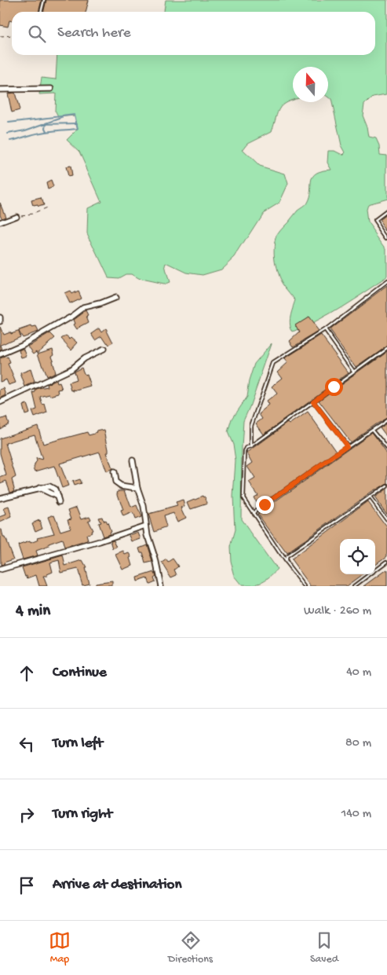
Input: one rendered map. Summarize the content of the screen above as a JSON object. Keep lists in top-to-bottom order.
{
  "north": "top",
  "page": {
    "search": "Search here",
    "heading": ["4 min", "Walk · 260 m"],
    "list": [
      ["Continue", "40 m"],
      ["Turn left", "80 m"],
      ["Turn right", "140 m"],
      "Arrive at destination"
    ],
    "nav": ["Map", "Directions", "Saved"]
  }
}
